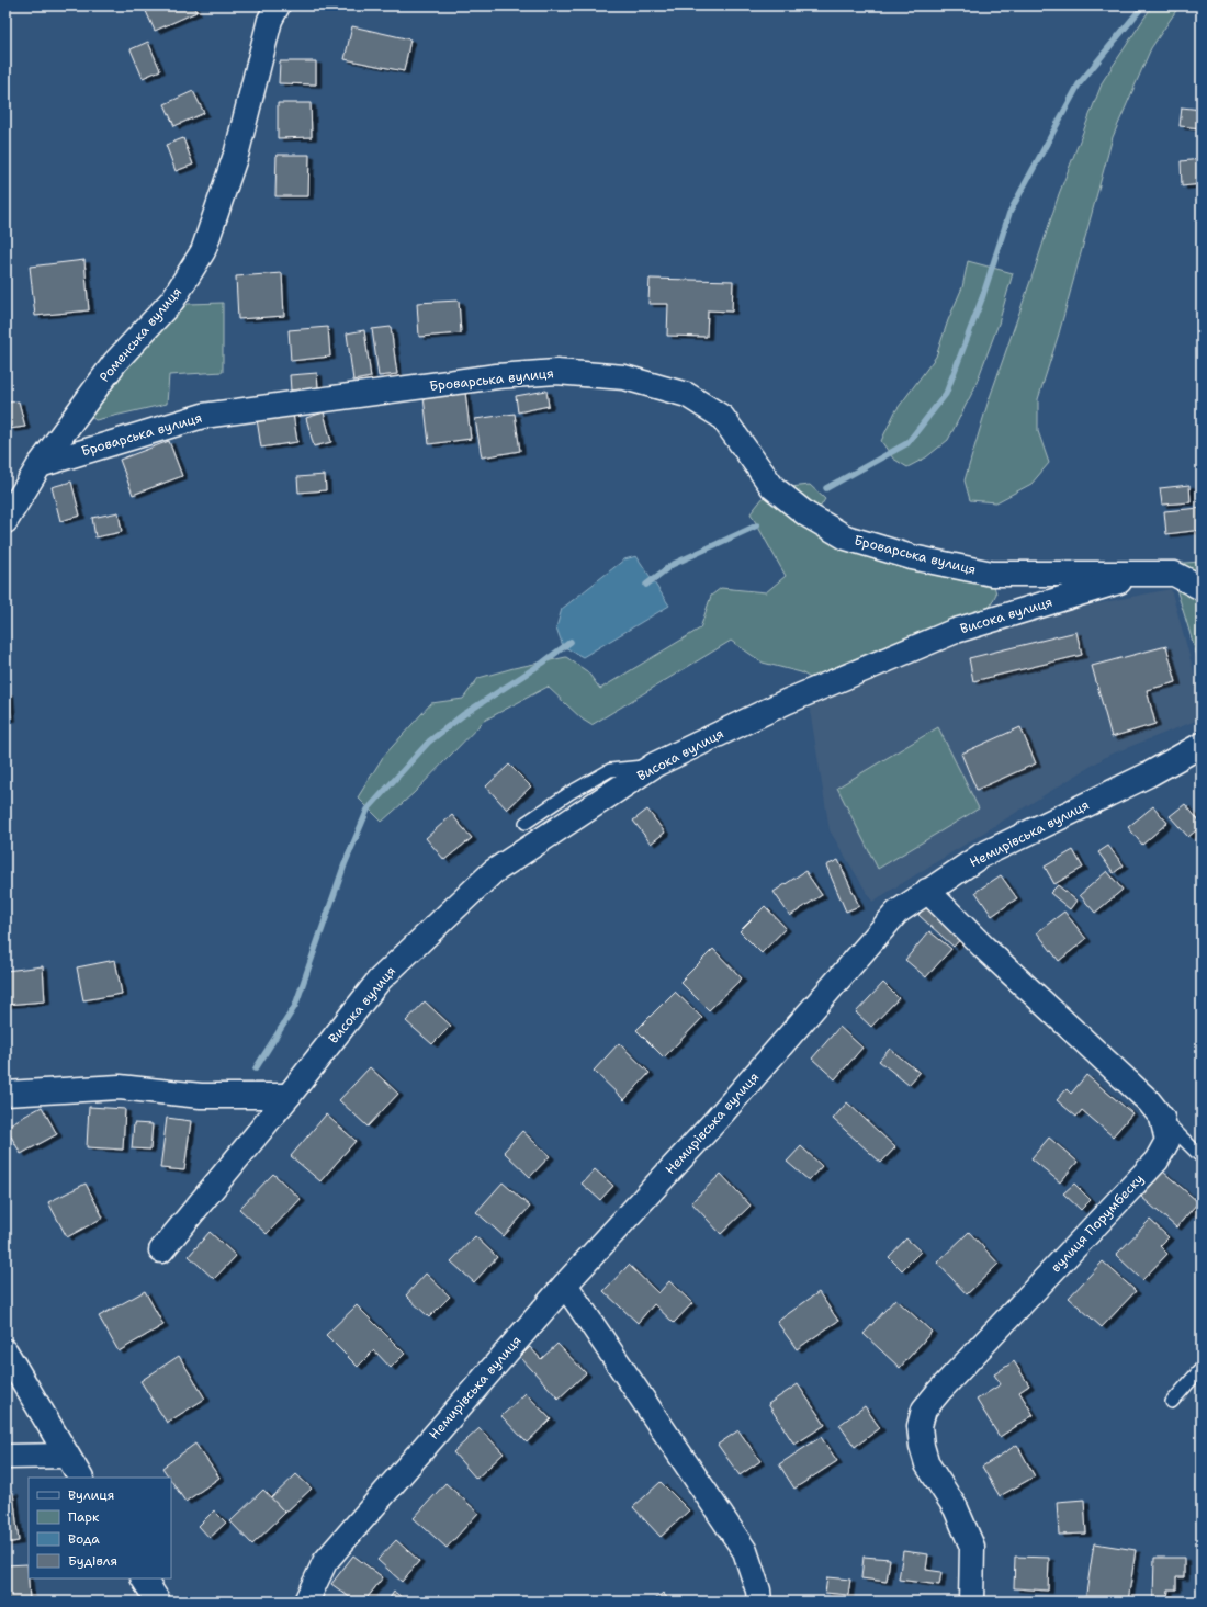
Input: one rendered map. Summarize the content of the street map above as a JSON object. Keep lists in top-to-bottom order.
{
  "streets": {
    "street": [
      "Роменська вулиця",
      "Броварська вулиця",
      "Висока вулиця",
      "Немирівська вулиця",
      "вулиця Порумбеску"
    ]
  },
  "crossings": [
    ["Роменська вулиця", "Броварська вулиця"],
    ["Броварська вулиця", "Висока вулиця"],
    ["Немирівська вулиця", "вулиця Порумбеску"]
  ],
  "legend": [
    "Вулиця",
    "Парк",
    "Вода",
    "Будівля"
  ]
}
